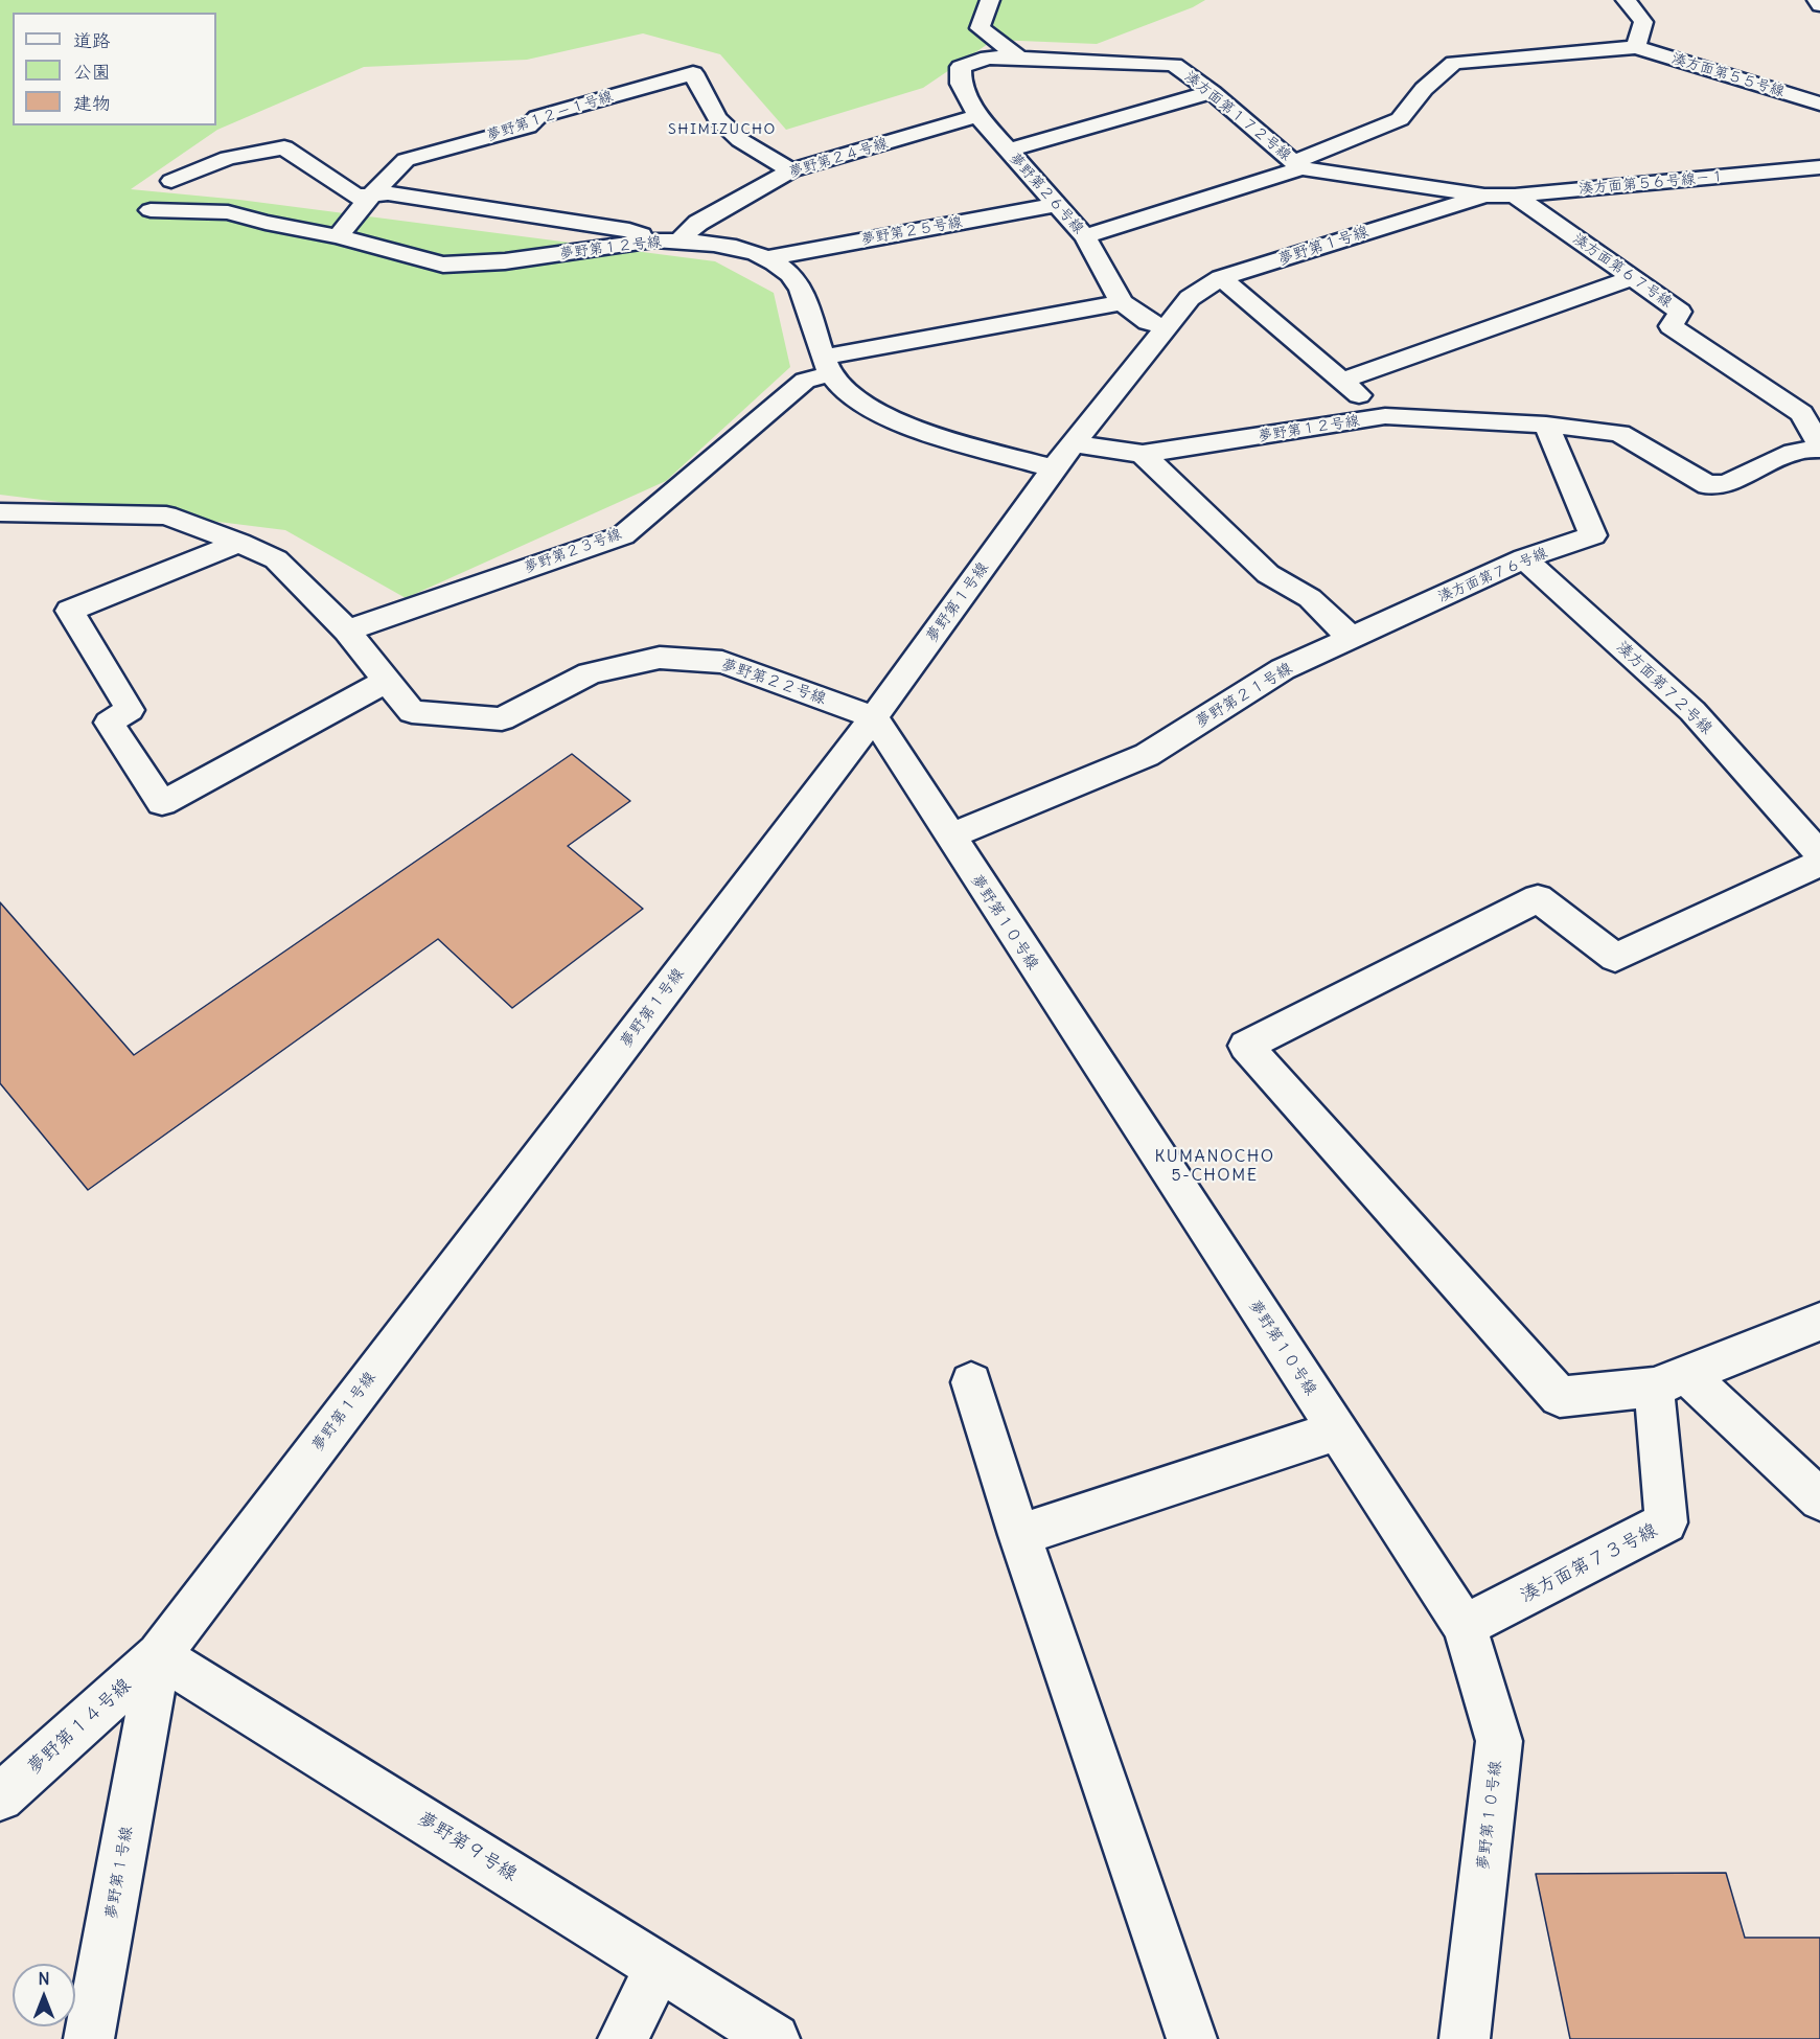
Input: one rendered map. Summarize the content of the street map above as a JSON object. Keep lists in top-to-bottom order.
{
  "streets": {
    "street": [
      "湊方面第５５号線",
      "夢野第１２－１号線",
      "湊方面第１７２号線",
      "夢野第２４号線",
      "湊方面第５６号線－１",
      "夢野第２６号線",
      "夢野第２５号線",
      "夢野第１号線",
      "夢野第１２号線",
      "湊方面第６７号線",
      "夢野第２３号線",
      "湊方面第７６号線",
      "夢野第２２号線",
      "湊方面第７２号線",
      "夢野第２１号線",
      "夢野第１０号線",
      "湊方面第７３号線",
      "夢野第１４号線",
      "夢野第９号線"
    ]
  },
  "crossings": [
    ["夢野第１２－１号線", "夢野第２４号線"],
    ["夢野第１２－１号線", "夢野第１２号線"],
    ["湊方面第１７２号線", "湊方面第５６号線－１"],
    ["湊方面第１７２号線", "夢野第２６号線"],
    ["湊方面第１７２号線", "夢野第１号線"],
    ["湊方面第１７２号線", "湊方面第６７号線"],
    ["夢野第２４号線", "夢野第２６号線"],
    ["夢野第２４号線", "夢野第１２号線"],
    ["湊方面第５６号線－１", "夢野第１号線"],
    ["湊方面第５６号線－１", "湊方面第６７号線"],
    ["夢野第２６号線", "夢野第２５号線"],
    ["夢野第２６号線", "夢野第１号線"],
    ["夢野第２６号線", "夢野第２３号線"],
    ["夢野第２５号線", "夢野第１２号線"],
    ["夢野第１号線", "夢野第１２号線"],
    ["夢野第１号線", "湊方面第６７号線"],
    ["夢野第１号線", "夢野第２２号線"],
    ["夢野第１号線", "夢野第１０号線"],
    ["夢野第１号線", "夢野第１４号線"],
    ["夢野第１号線", "夢野第９号線"],
    ["夢野第１２号線", "湊方面第６７号線"],
    ["夢野第１２号線", "夢野第２３号線"],
    ["夢野第１２号線", "湊方面第７６号線"],
    ["夢野第２３号線", "夢野第２２号線"],
    ["湊方面第７６号線", "湊方面第７２号線"],
    ["湊方面第７６号線", "夢野第２１号線"],
    ["夢野第２２号線", "夢野第１０号線"],
    ["夢野第２１号線", "夢野第１０号線"],
    ["夢野第１０号線", "湊方面第７３号線"],
    ["夢野第１４号線", "夢野第９号線"]
  ],
  "districts": ["SHIMIZUCHO", "KUMANOCHO 5-CHOME"],
  "legend": ["道路", "公園", "建物"],
  "north": "top"
}
